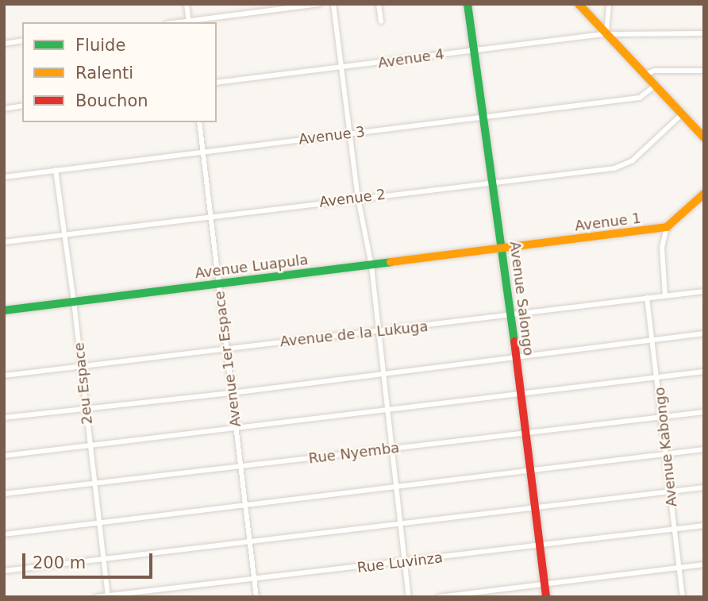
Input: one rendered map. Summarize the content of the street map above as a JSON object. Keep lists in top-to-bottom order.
{
  "streets": {
    "street": [
      "Avenue 4",
      "Avenue 3",
      "Avenue 2",
      "Avenue 1",
      "Avenue Luapula",
      "Avenue Salongo",
      "Avenue de la Lukuga",
      "Avenue 1er Espace",
      "2eu Espace",
      "Avenue Kabongo",
      "Rue Nyemba",
      "Rue Luvinza"
    ]
  },
  "crossings": [
    ["Avenue 4", "Avenue Salongo"],
    ["Avenue 3", "Avenue Salongo"],
    ["Avenue 3", "Avenue 1er Espace"],
    ["Avenue 3", "2eu Espace"],
    ["Avenue 2", "Avenue Salongo"],
    ["Avenue 2", "Avenue 1er Espace"],
    ["Avenue 2", "2eu Espace"],
    ["Avenue 1", "Avenue Luapula"],
    ["Avenue 1", "Avenue Salongo"],
    ["Avenue Luapula", "Avenue Salongo"],
    ["Avenue Luapula", "Avenue 1er Espace"],
    ["Avenue Luapula", "2eu Espace"],
    ["Avenue Salongo", "Avenue de la Lukuga"],
    ["Avenue Salongo", "Rue Nyemba"],
    ["Avenue Salongo", "Rue Luvinza"],
    ["Avenue de la Lukuga", "Avenue 1er Espace"],
    ["Avenue de la Lukuga", "2eu Espace"],
    ["Avenue de la Lukuga", "Avenue Kabongo"],
    ["Avenue 1er Espace", "Rue Nyemba"],
    ["Avenue 1er Espace", "Rue Luvinza"],
    ["2eu Espace", "Rue Nyemba"],
    ["2eu Espace", "Rue Luvinza"],
    ["Avenue Kabongo", "Rue Nyemba"],
    ["Avenue Kabongo", "Rue Luvinza"]
  ],
  "legend": ["Fluide", "Ralenti", "Bouchon"],
  "scale_bar": "200 m"
}
